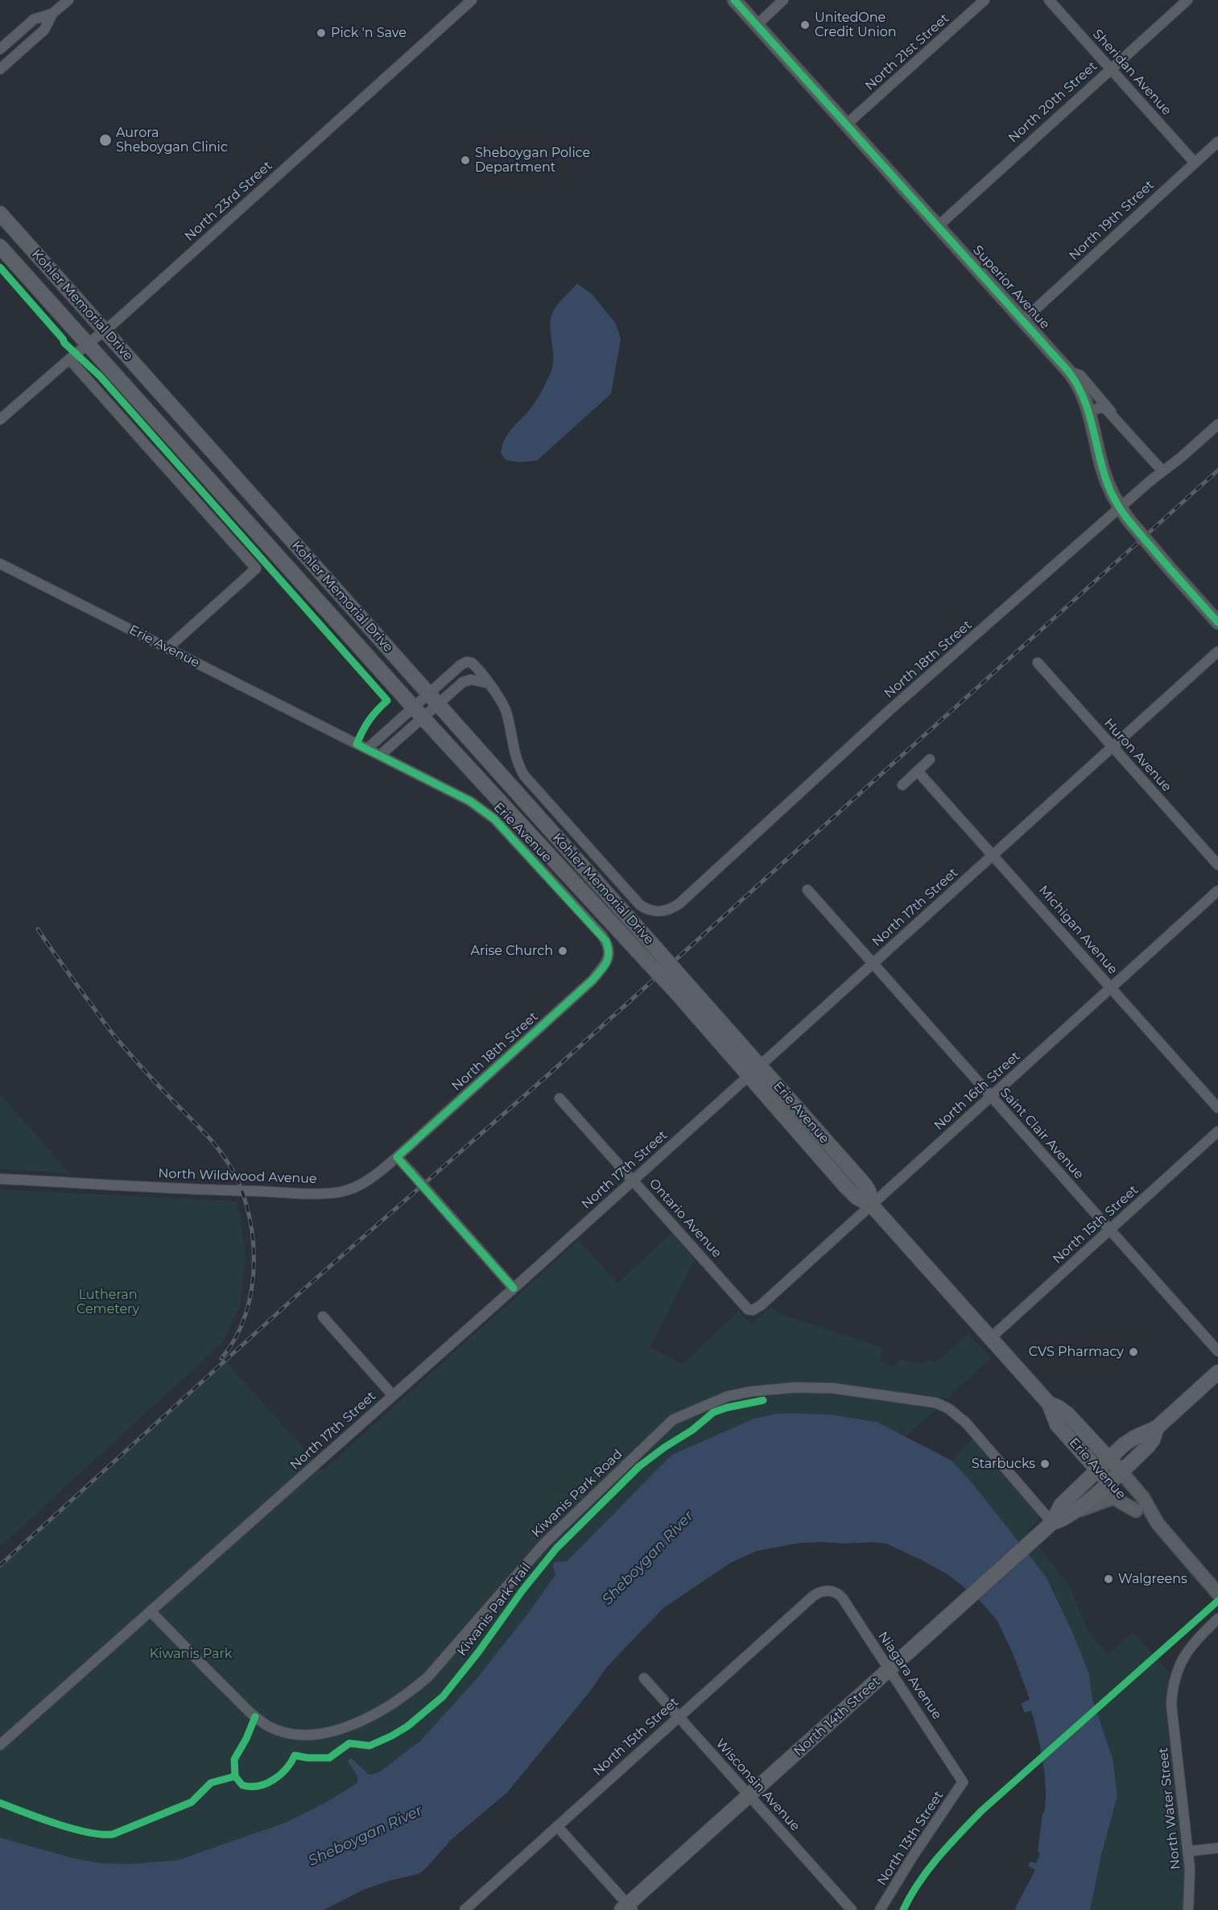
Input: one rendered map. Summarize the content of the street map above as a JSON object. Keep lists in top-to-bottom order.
{
  "streets": {
    "main road": ["Kohler Memorial Drive", "Erie Avenue", "North 14th Street"],
    "street": [
      "North 21st Street",
      "Sheridan Avenue",
      "North 20th Street",
      "North 23rd Street",
      "North 19th Street",
      "Superior Avenue",
      "North 18th Street",
      "Huron Avenue",
      "North 17th Street",
      "Michigan Avenue",
      "North 16th Street",
      "Saint Clair Avenue",
      "North Wildwood Avenue",
      "Ontario Avenue",
      "North 15th Street",
      "Kiwanis Park Road",
      "Niagara Avenue",
      "Wisconsin Avenue",
      "North Water Street",
      "North 13th Street"
    ],
    "cycle path": ["Kiwanis Park Trail"]
  },
  "crossings": [
    ["North 21st Street", "Superior Avenue"],
    ["Sheridan Avenue", "North 20th Street"],
    ["Sheridan Avenue", "North 19th Street"],
    ["North 20th Street", "Superior Avenue"],
    ["North 23rd Street", "Kohler Memorial Drive"],
    ["North 19th Street", "Superior Avenue"],
    ["Superior Avenue", "North 18th Street"],
    ["Kohler Memorial Drive", "Erie Avenue"],
    ["Erie Avenue", "North 18th Street"],
    ["Erie Avenue", "North 17th Street"],
    ["Erie Avenue", "North 16th Street"],
    ["Erie Avenue", "North 15th Street"],
    ["Erie Avenue", "North 14th Street"],
    ["North 18th Street", "North Wildwood Avenue"],
    ["Huron Avenue", "North 17th Street"],
    ["North 17th Street", "Michigan Avenue"],
    ["North 17th Street", "Saint Clair Avenue"],
    ["North 17th Street", "Ontario Avenue"],
    ["North 17th Street", "Kiwanis Park Road"],
    ["Michigan Avenue", "North 16th Street"],
    ["North 16th Street", "Saint Clair Avenue"],
    ["North 16th Street", "Ontario Avenue"],
    ["Saint Clair Avenue", "North 15th Street"],
    ["North 15th Street", "Niagara Avenue"],
    ["North 15th Street", "Wisconsin Avenue"],
    ["Kiwanis Park Road", "North 14th Street"],
    ["Niagara Avenue", "North 14th Street"],
    ["Niagara Avenue", "North 13th Street"],
    ["North 14th Street", "Wisconsin Avenue"]
  ],
  "water": ["Sheboygan River"],
  "parks": ["Lutheran Cemetery", "Kiwanis Park"],
  "places": [
    "UnitedOne Credit Union",
    "Pick 'n Save",
    "Aurora Sheboygan Clinic",
    "Sheboygan Police Department",
    "Arise Church",
    "CVS Pharmacy",
    "Starbucks",
    "Walgreens"
  ]
}
